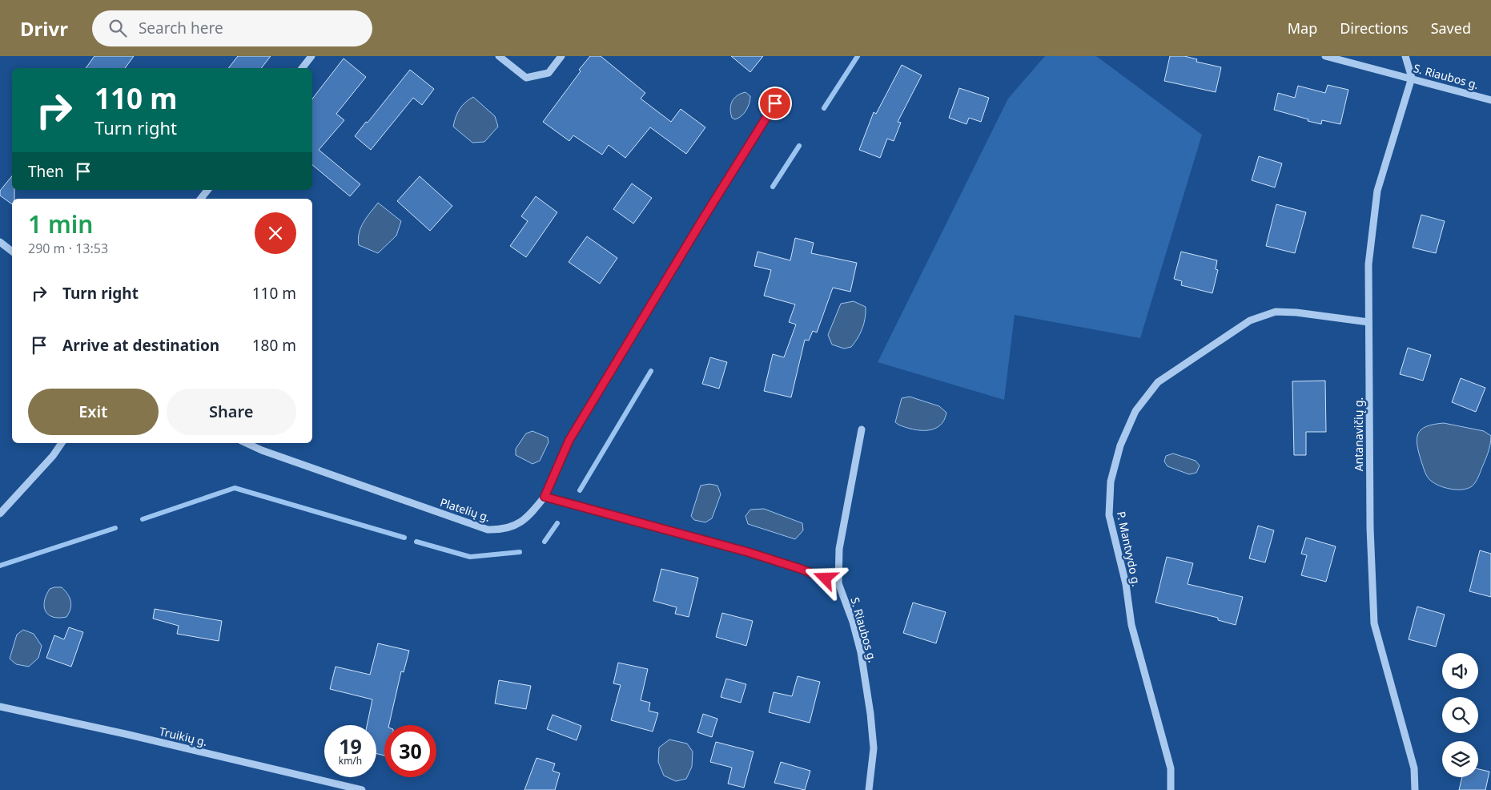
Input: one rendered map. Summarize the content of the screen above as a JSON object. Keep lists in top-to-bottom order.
{
  "streets": {
    "street": [
      "S. Riaubos g.",
      "Antanavičių g.",
      "Platelių g.",
      "P. Mantvydo g.",
      "Truikių g."
    ]
  },
  "crossings": [
    ["S. Riaubos g.", "Antanavičių g."],
    ["Antanavičių g.", "P. Mantvydo g."]
  ],
  "page": {
    "header": "Drivr",
    "search": "Search here",
    "nav": ["Map", "Directions", "Saved"],
    "turn": ["110 m", "Turn right"],
    "then": "Then",
    "heading": ["1 min", "290 m · 13:53"],
    "list": [
      {
        "name": "Turn right",
        "value": "110 m"
      },
      {
        "name": "Arrive at destination",
        "value": "180 m"
      }
    ],
    "buttons": ["Exit", "Share"],
    "speed": "19 km/h",
    "limit": "30"
  }
}
